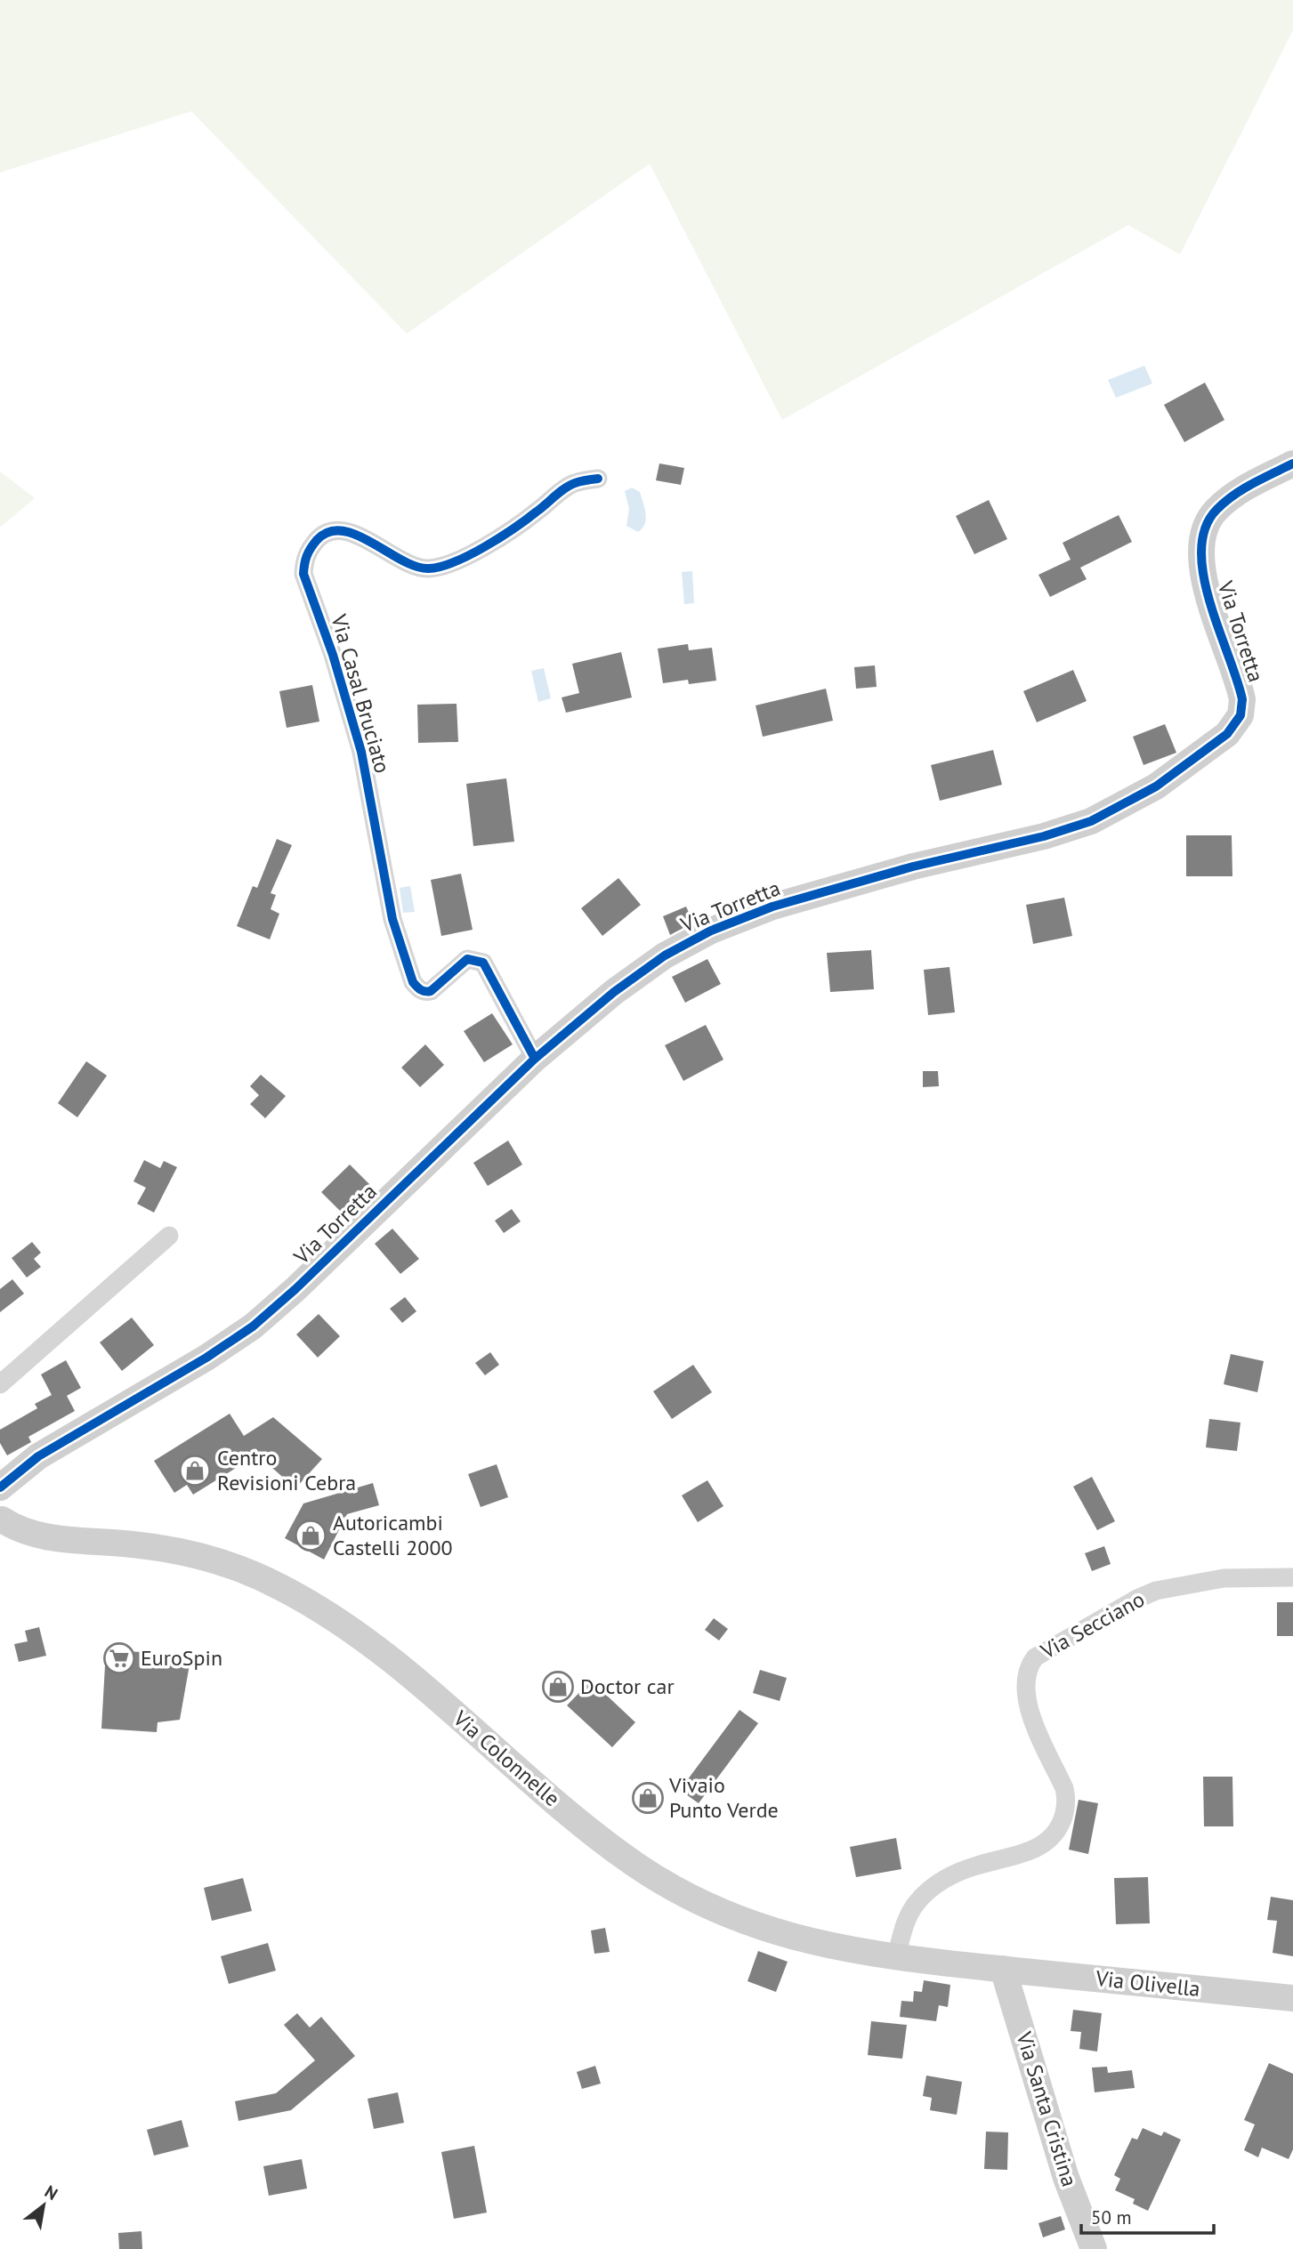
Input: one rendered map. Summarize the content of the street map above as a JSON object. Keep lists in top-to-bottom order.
{
  "streets": {
    "street": [
      "Via Torretta",
      "Via Casal Bruciato",
      "Via Secciano",
      "Via Colonnelle",
      "Via Olivella",
      "Via Santa Cristina"
    ]
  },
  "crossings": [
    ["Via Torretta", "Via Casal Bruciato"],
    ["Via Secciano", "Via Colonnelle"],
    ["Via Colonnelle", "Via Olivella"],
    ["Via Colonnelle", "Via Santa Cristina"],
    ["Via Olivella", "Via Santa Cristina"]
  ],
  "places": {
    "shop": [
      "Centro Revisioni Cebra",
      "Autoricambi Castelli 2000",
      "Doctor car",
      "Vivaio Punto Verde"
    ],
    "supermarket": ["EuroSpin"]
  },
  "scale_bar": "50 m",
  "north": "top right"
}
